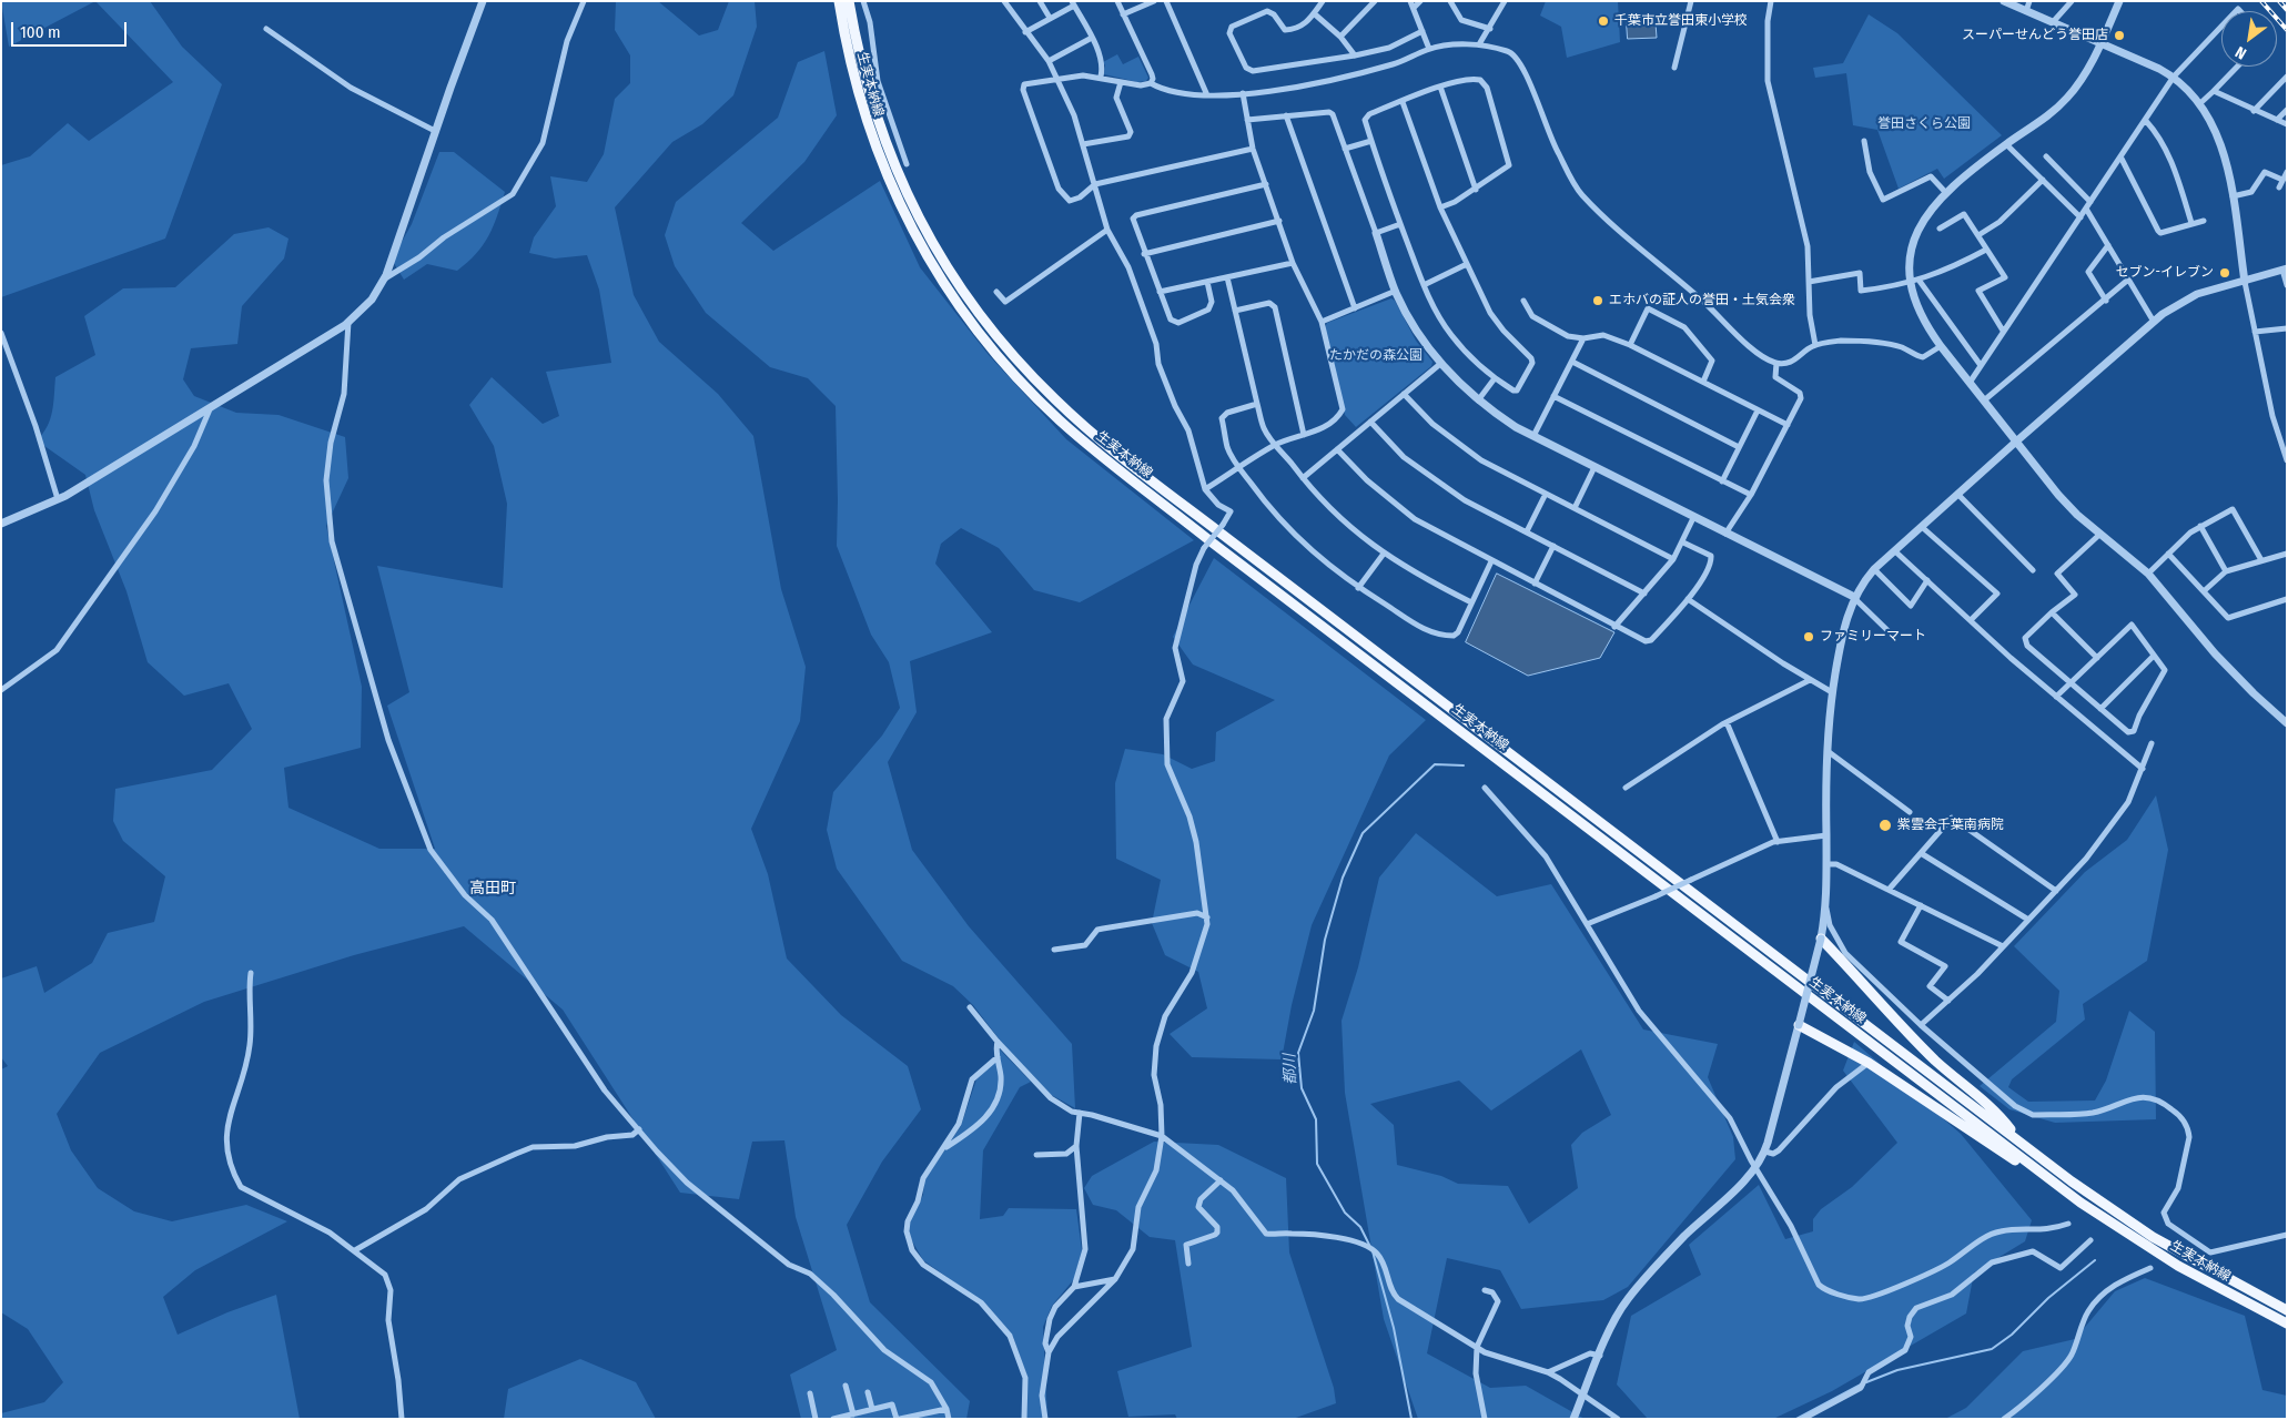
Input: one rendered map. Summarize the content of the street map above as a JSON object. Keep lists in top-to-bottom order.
{
  "streets": {
    "main road": ["生実本納線"]
  },
  "districts": ["高田町"],
  "water": ["都川"],
  "parks": ["誉田さくら公園", "たかだの森公園"],
  "places": [
    "千葉市立誉田東小学校",
    "スーパーせんどう誉田店",
    "セブン-イレブン",
    "エホバの証人の誉田・土気会衆",
    "ファミリーマート",
    "紫雲会千葉南病院"
  ],
  "scale_bar": "100 m",
  "north": "bottom left"
}
